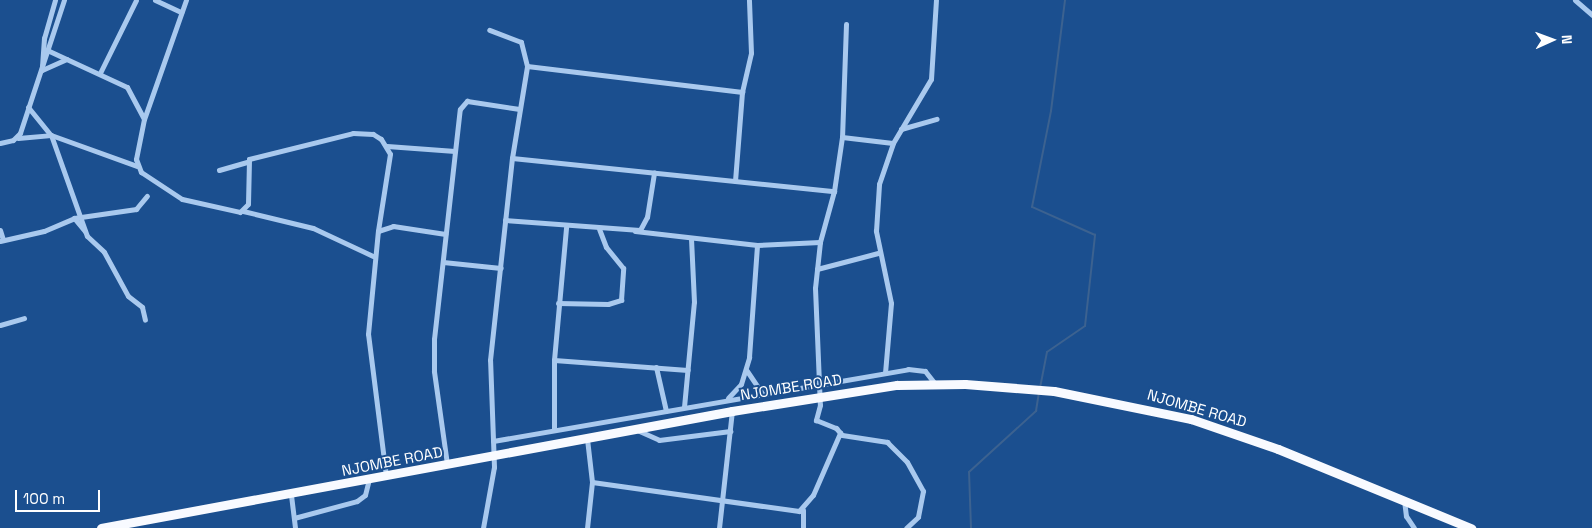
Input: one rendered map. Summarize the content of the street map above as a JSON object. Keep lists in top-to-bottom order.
{
  "streets": {
    "highway": ["NJOMBE ROAD"]
  },
  "scale_bar": "100 m",
  "north": "right"
}
